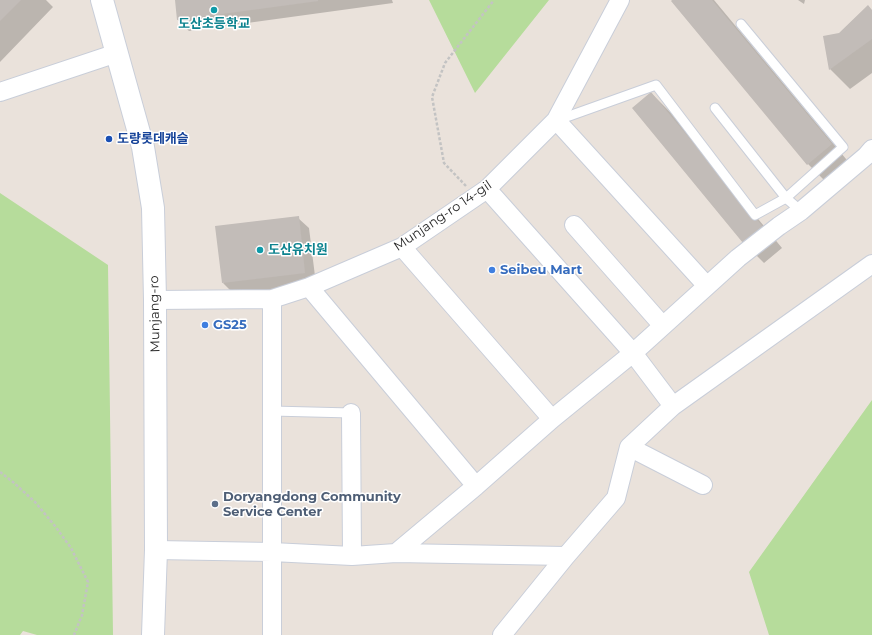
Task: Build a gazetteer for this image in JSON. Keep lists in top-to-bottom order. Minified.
{"streets":{"street":["Munjang-ro 14-gil","Munjang-ro"]},"crossings":[["Munjang-ro 14-gil","Munjang-ro"]],"places":["도산초등학교","도량롯데캐슬","도산유치원","Seibeu Mart","GS25","Doryangdong Community Service Center"]}
